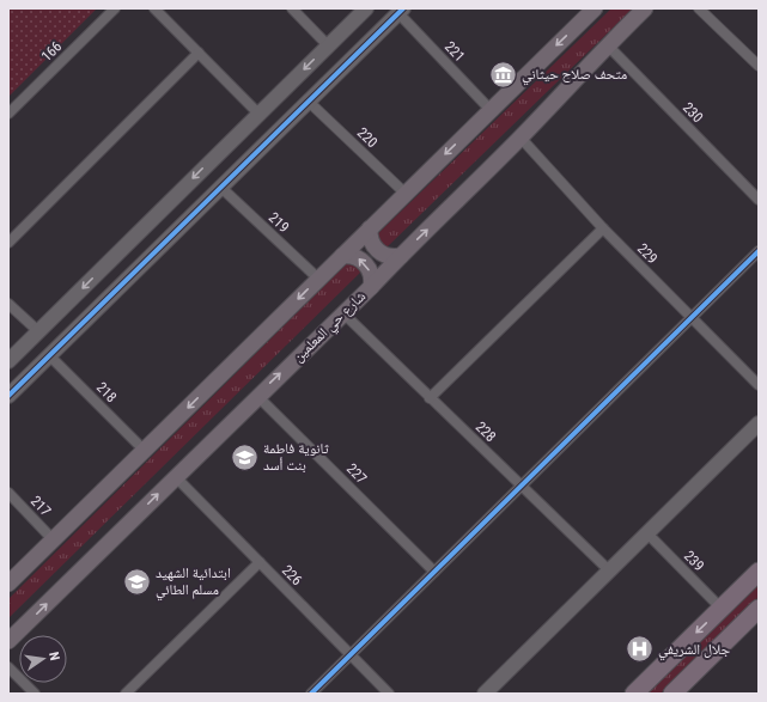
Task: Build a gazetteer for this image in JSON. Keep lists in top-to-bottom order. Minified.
{"streets":{"main road":["شارع حي المعلمين"],"street":["166","221","230","220","219","229","218","228","227","217","239","226"]},"crossings":[["230","شارع حي المعلمين"],["229","شارع حي المعلمين"],["شارع حي المعلمين","228"],["شارع حي المعلمين","227"],["شارع حي المعلمين","226"]],"places":{"museum":["متحف صلاح حيثاني"],"school or university":["ثانوية فاطمة بنت أسد","ابتدائية الشهيد مسلم الطائي"],"hospital":["جلال الشريفي"]},"north":"right"}
